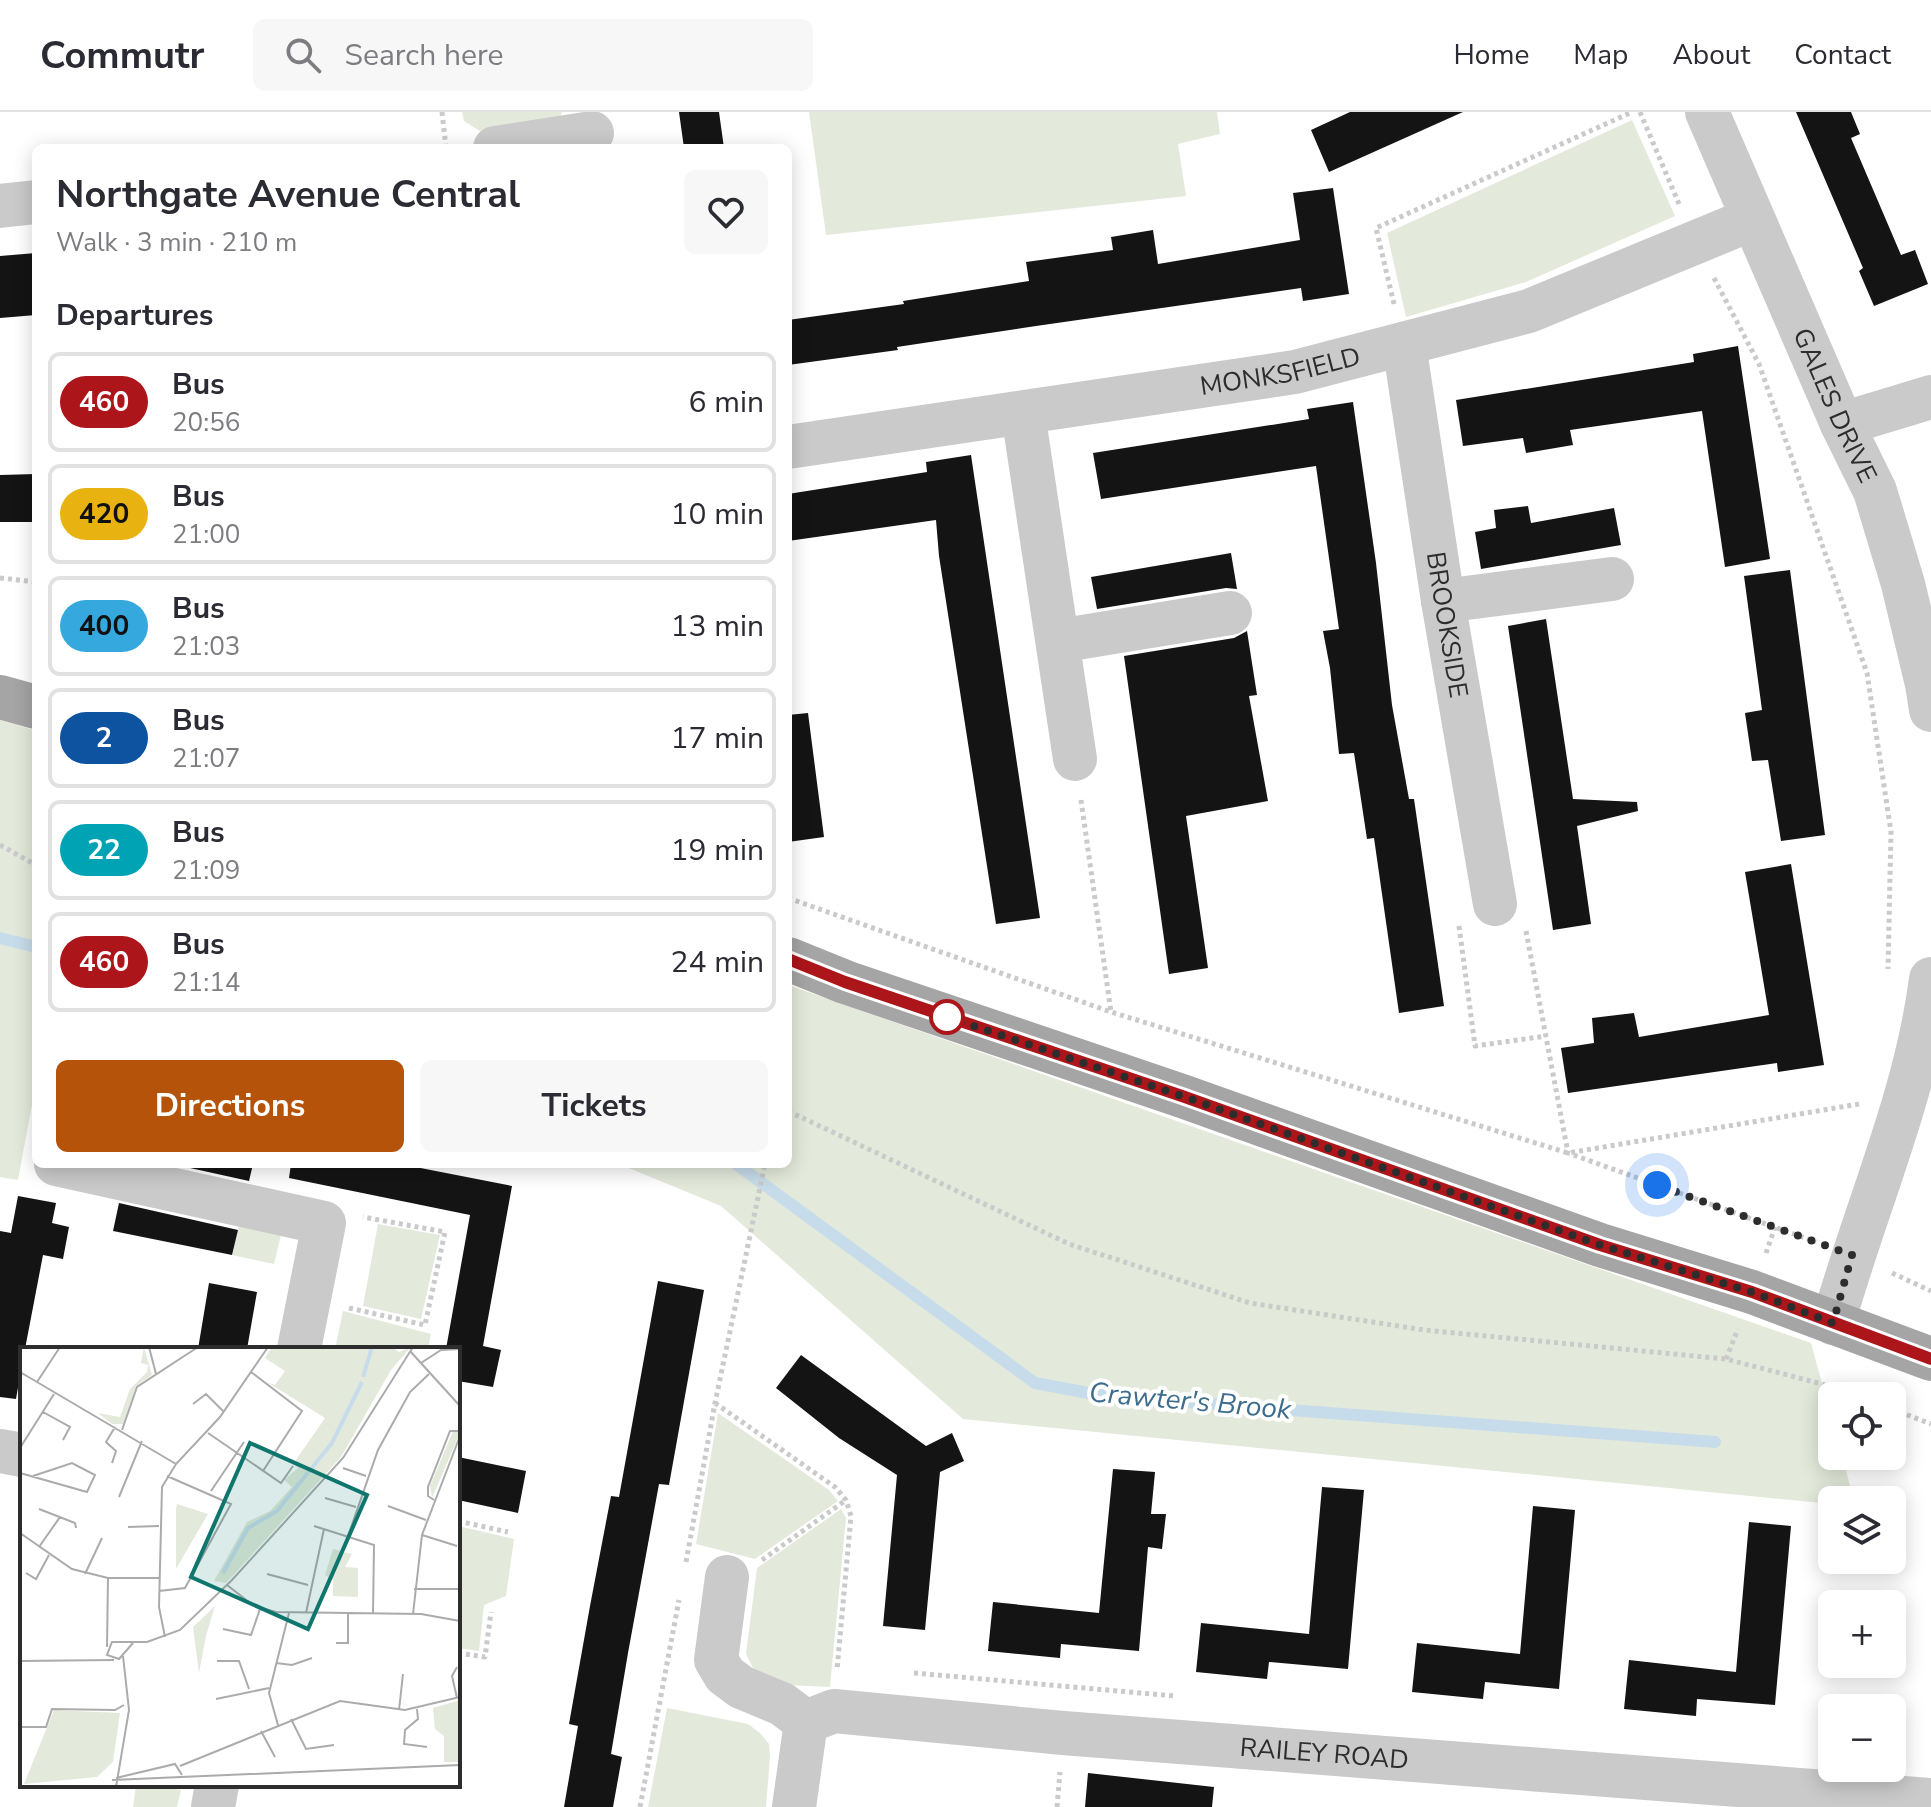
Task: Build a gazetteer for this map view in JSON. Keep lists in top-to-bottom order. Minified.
{"streets":{"street":["MONKSFIELD","GALES DRIVE","BROOKSIDE","RAILEY ROAD"]},"crossings":[["MONKSFIELD","GALES DRIVE"],["MONKSFIELD","BROOKSIDE"]],"water":["Crawter's Brook"],"lines":["bus line 460"],"page":{"header":"Commutr","search":"Search here","nav":["Home","Map","About","Contact"],"heading":[["Northgate Avenue Central","Walk · 3 min · 210 m"],"Departures"],"list":[{"mark":"460","name":"Bus","note":"20:56","value":"6 min"},{"mark":"420","name":"Bus","note":"21:00","value":"10 min"},{"mark":"400","name":"Bus","note":"21:03","value":"13 min"},{"mark":"2","name":"Bus","note":"21:07","value":"17 min"},{"mark":"22","name":"Bus","note":"21:09","value":"19 min"},{"mark":"460","name":"Bus","note":"21:14","value":"24 min"}],"buttons":["Directions","Tickets"],"map_buttons":["+","−"]}}
